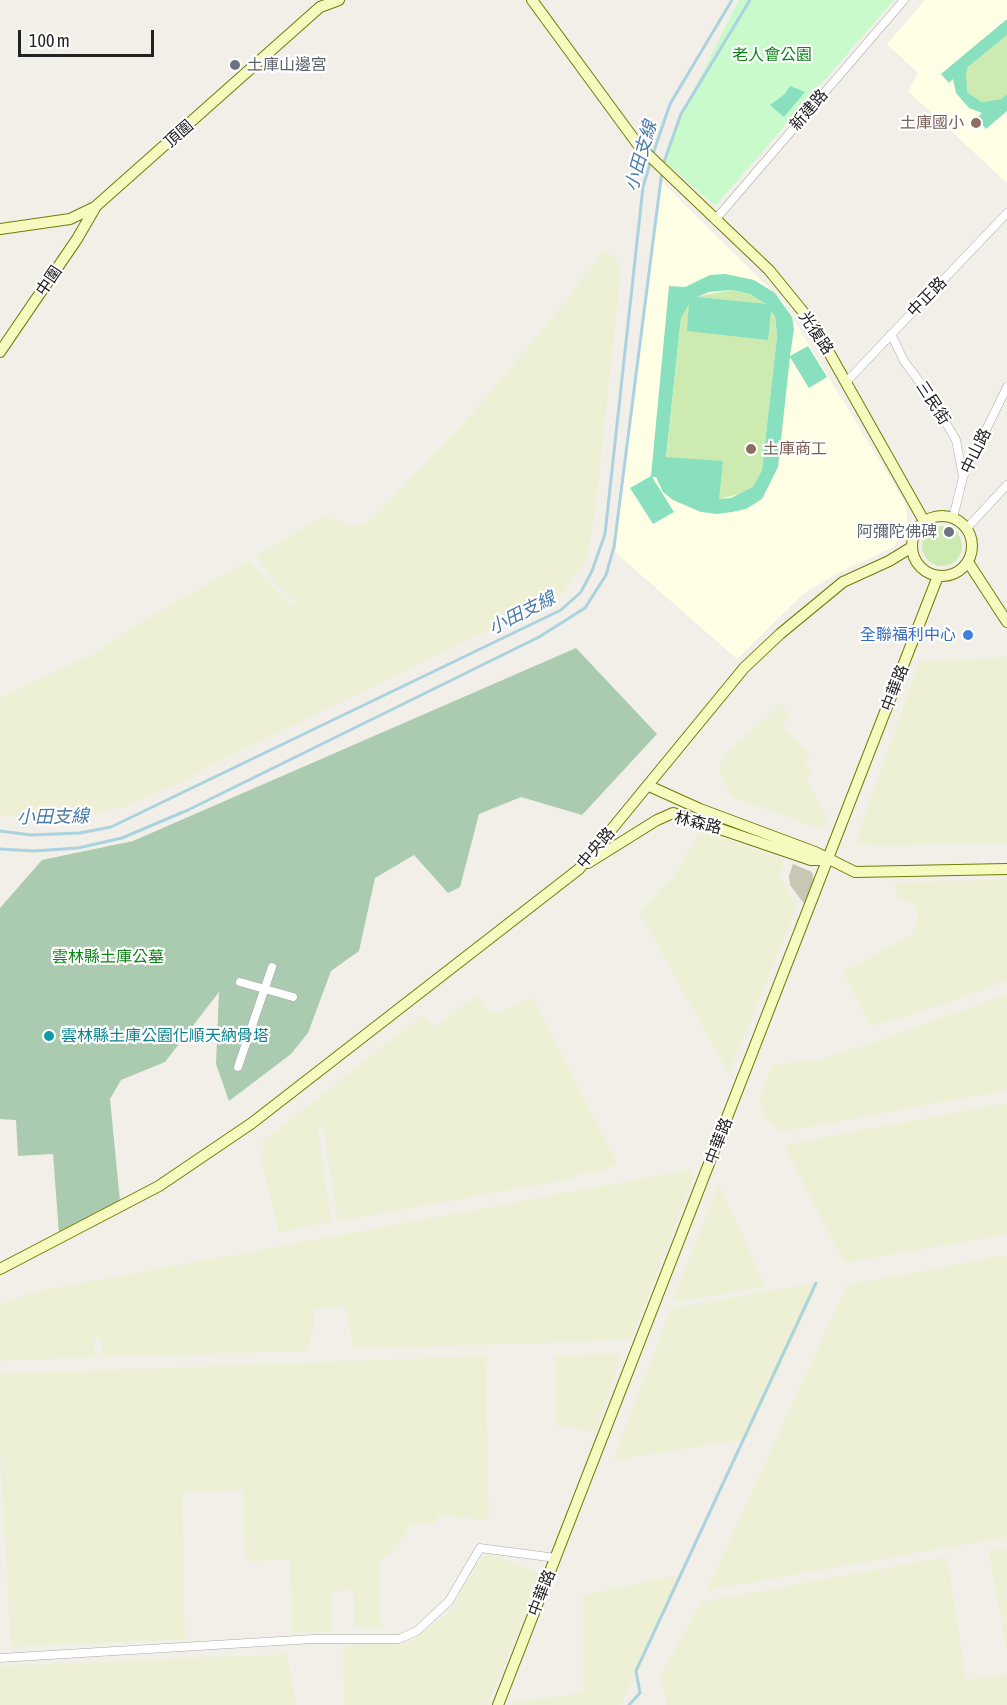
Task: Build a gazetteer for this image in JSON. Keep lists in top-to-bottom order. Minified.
{"streets":{"main road":["頂圍","中圍","光復路","中華路","林森路","中央路"],"street":["新建路","中正路","三民街","中山路"]},"crossings":[["新建路","光復路"],["頂圍","中圍"],["中正路","光復路"],["中正路","三民街"],["光復路","中山路"],["光復路","中華路"],["光復路","中央路"],["三民街","中山路"],["中山路","中華路"],["中山路","中央路"],["中華路","林森路"],["中華路","中央路"],["林森路","中央路"]],"water":["小田支線"],"parks":["老人會公園","雲林縣土庫公墓"],"places":["土庫山邊宮","土庫國小","土庫商工","阿彌陀佛碑","全聯福利中心","雲林縣土庫公園化順天納骨塔"],"scale_bar":"100 m"}
